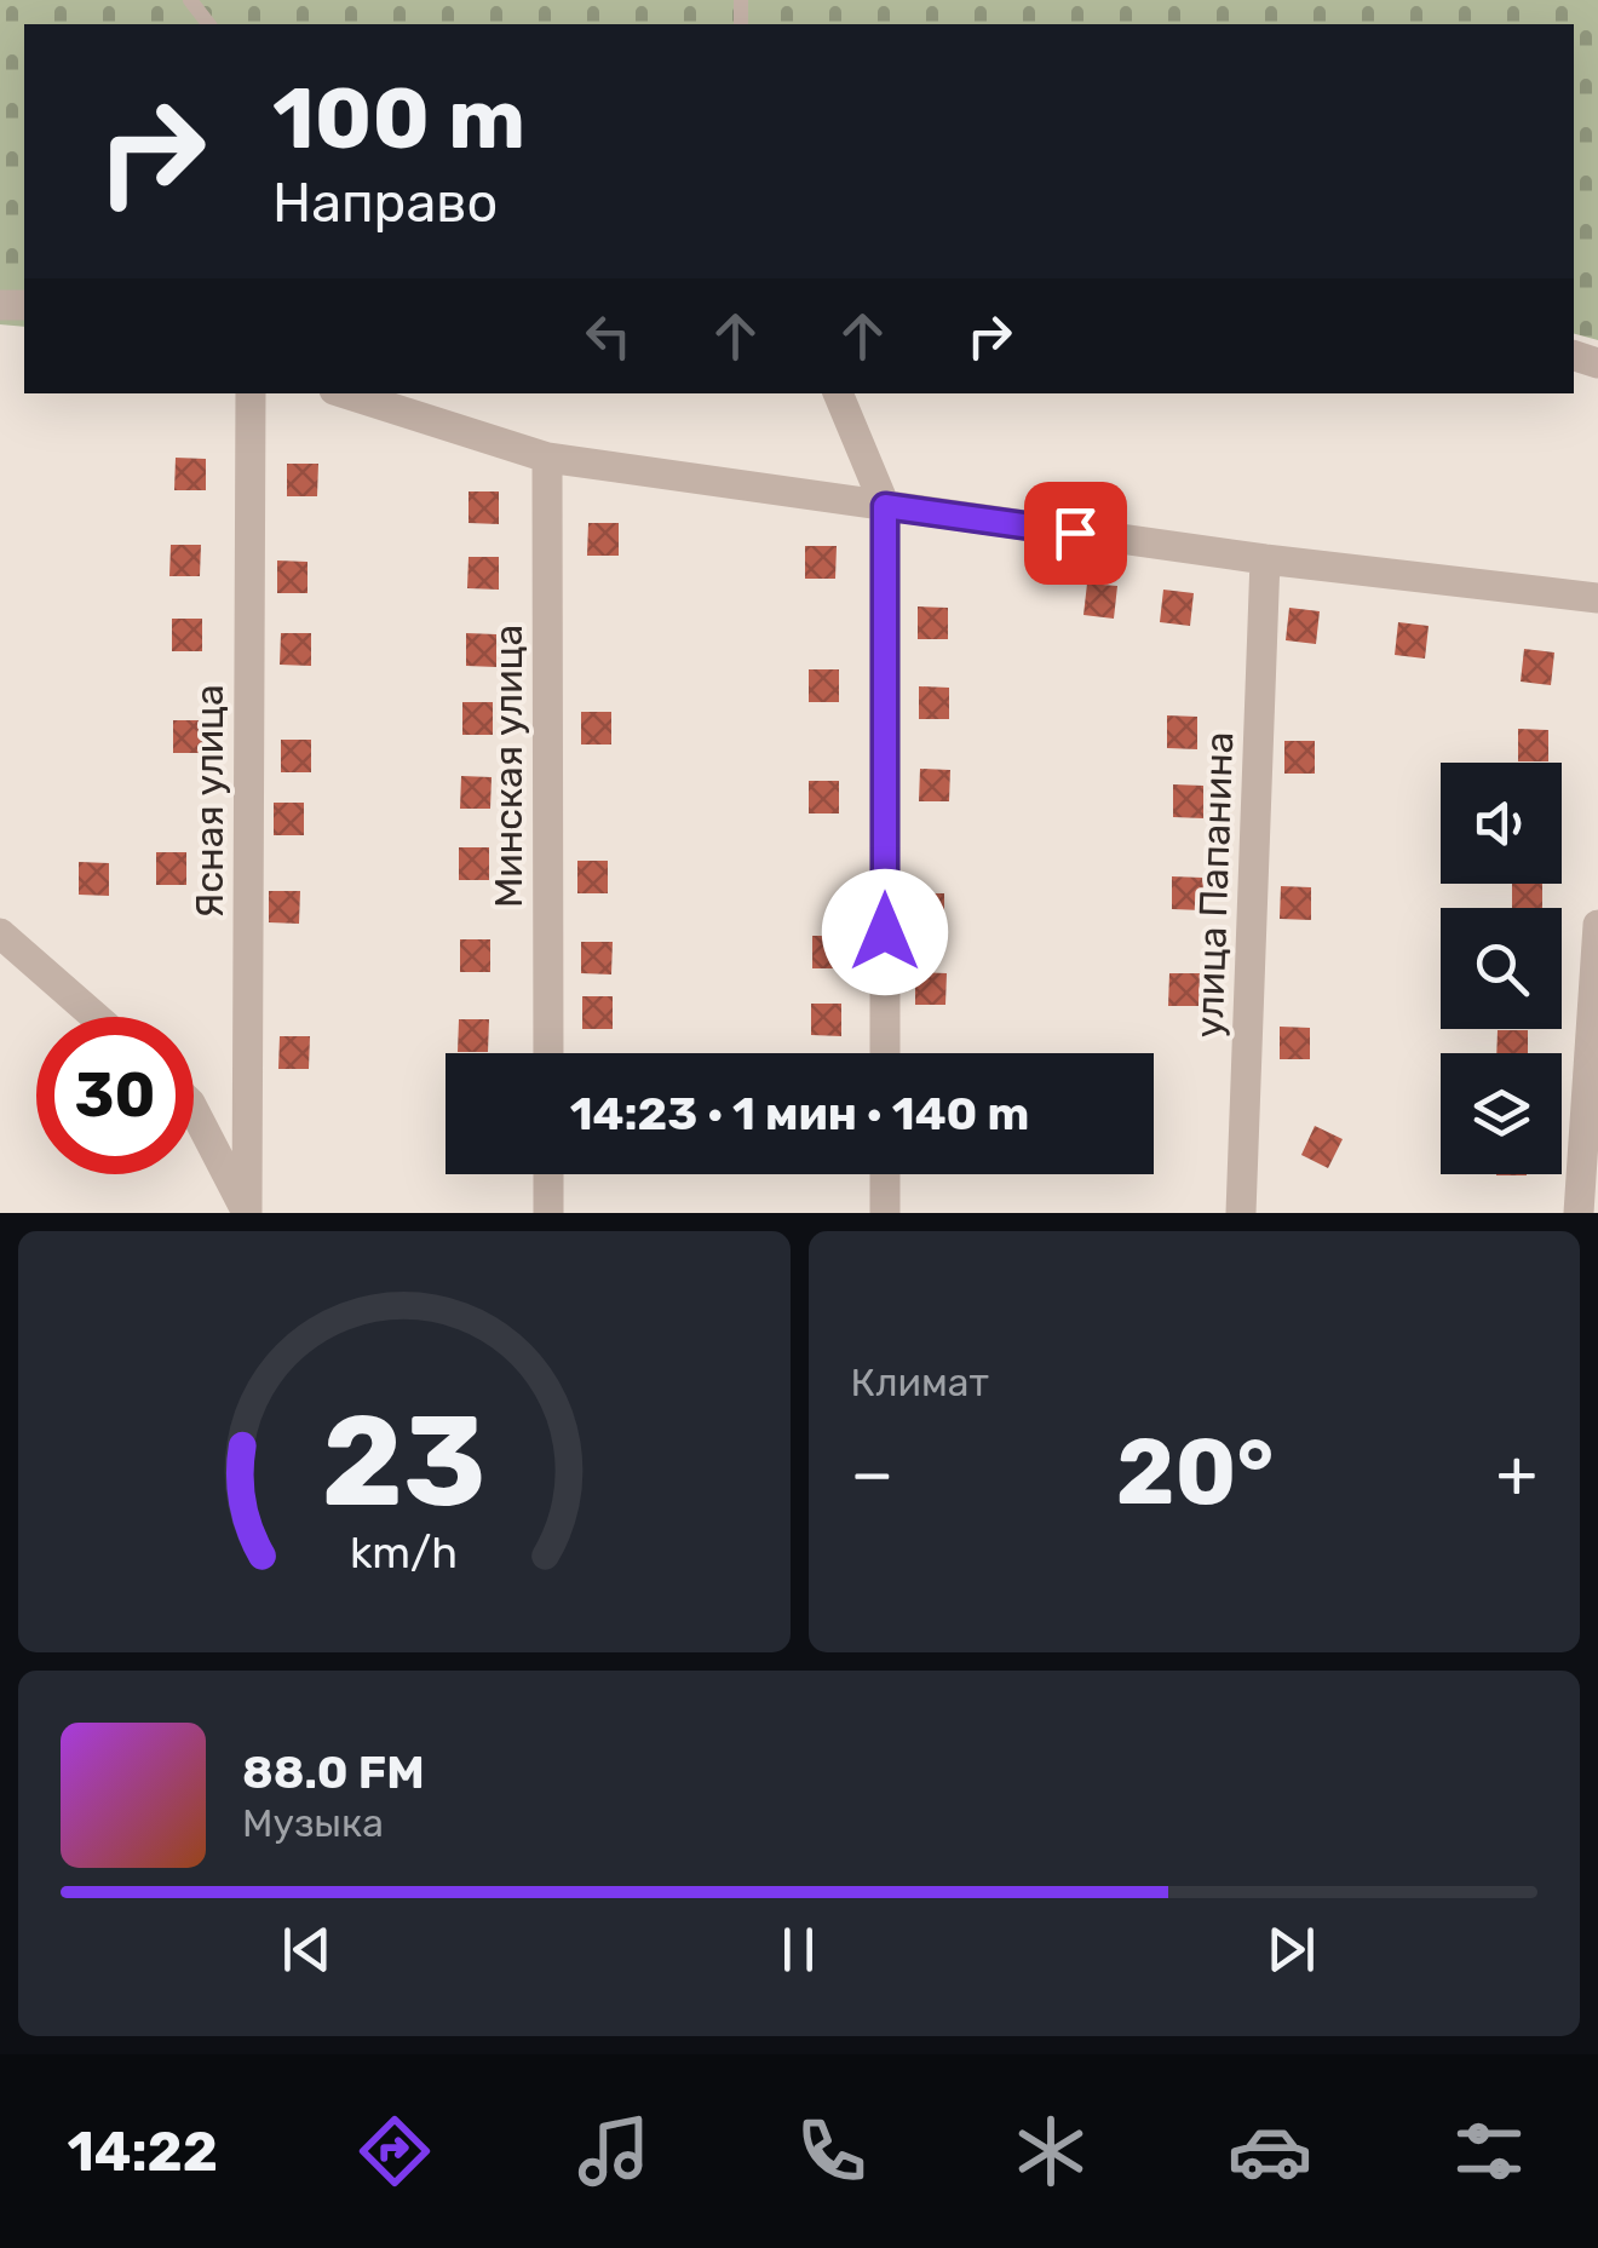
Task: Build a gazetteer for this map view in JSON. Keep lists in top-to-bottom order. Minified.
{"streets":{"street":["Минская улица","Ясная улица","улица Папанина"]},"page":{"turn":["100 m","Направо"],"limit":"30","trip":"14:23 · 1 мин · 140 m","tile":"Климат","heat":["−","20°","+"],"song":["88.0 FM","Музыка"],"tabs":"14:22","gauge":["23","km/h"]}}
